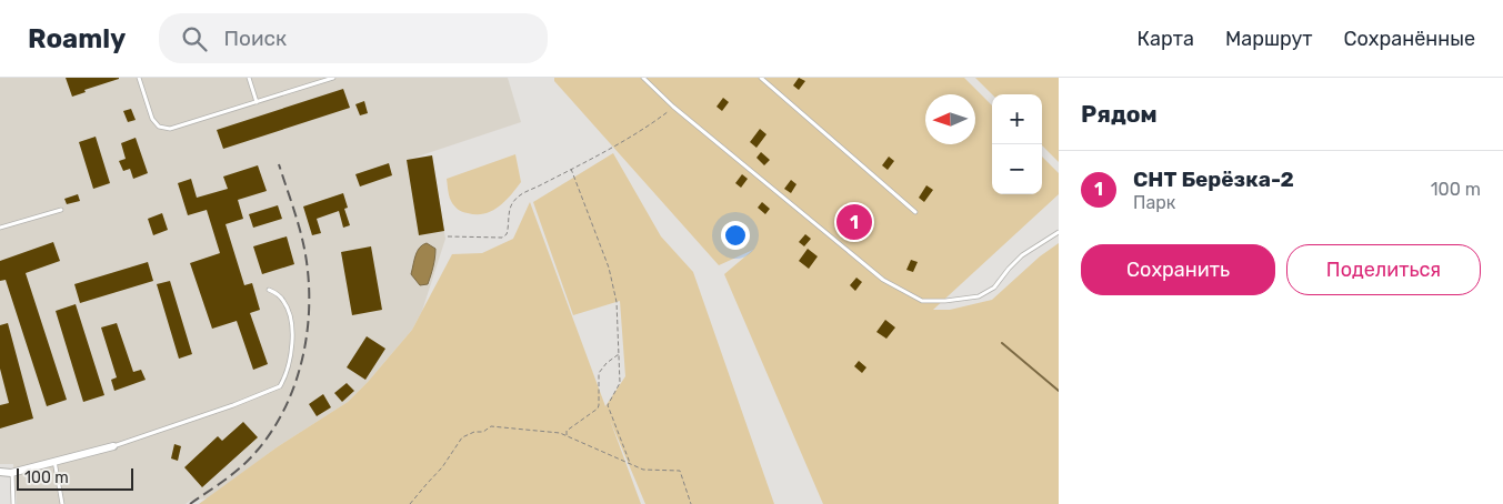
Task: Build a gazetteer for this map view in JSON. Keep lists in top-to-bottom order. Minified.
{"scale_bar":"100 m","north":"left","page":{"header":"Roamly","search":"Поиск","nav":["Карта","Маршрут","Сохранённые"],"heading":"Рядом","map_buttons":["+","−"],"list":[{"mark":"1","name":"СНТ Берёзка-2","note":"Парк","value":"100 m"}],"pins":"1","buttons":["Сохранить","Поделиться"],"scale":"100 m"}}
